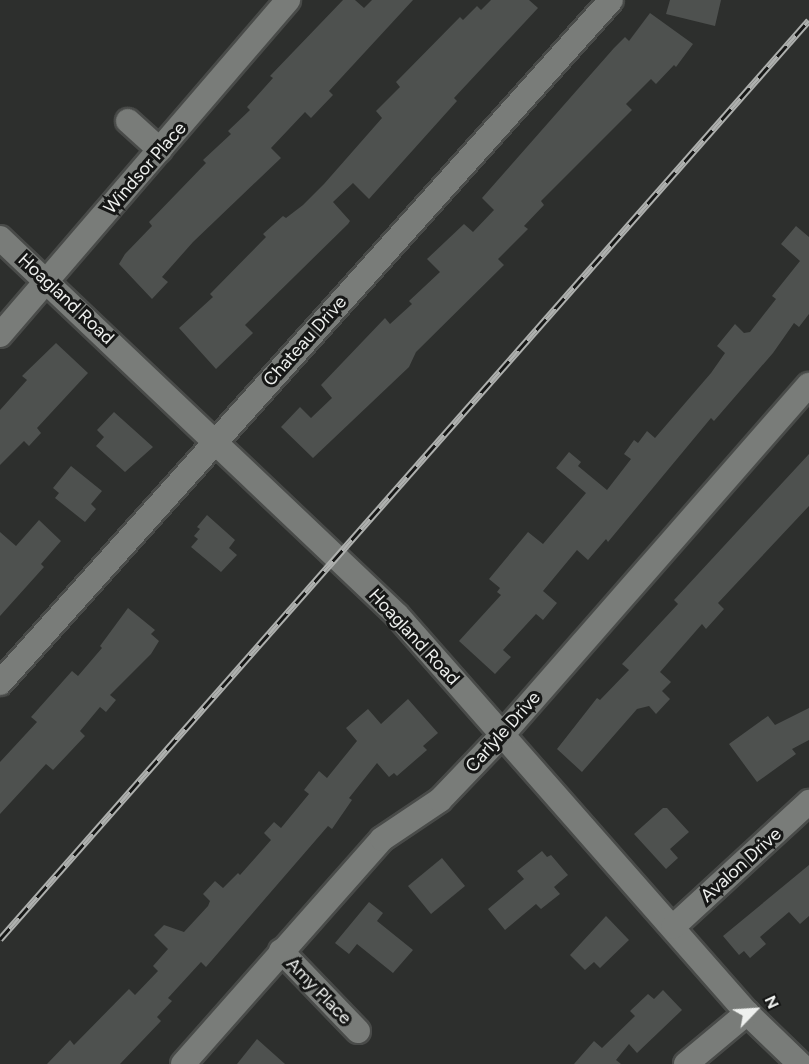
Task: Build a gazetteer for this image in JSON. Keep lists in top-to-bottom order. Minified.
{"streets":{"street":["Windsor Place","Hoagland Road","Chateau Drive","Carlyle Drive","Avalon Drive","Amy Place"]},"crossings":[["Windsor Place","Hoagland Road"],["Hoagland Road","Chateau Drive"],["Hoagland Road","Carlyle Drive"],["Hoagland Road","Avalon Drive"],["Carlyle Drive","Amy Place"]],"north":"top right"}
